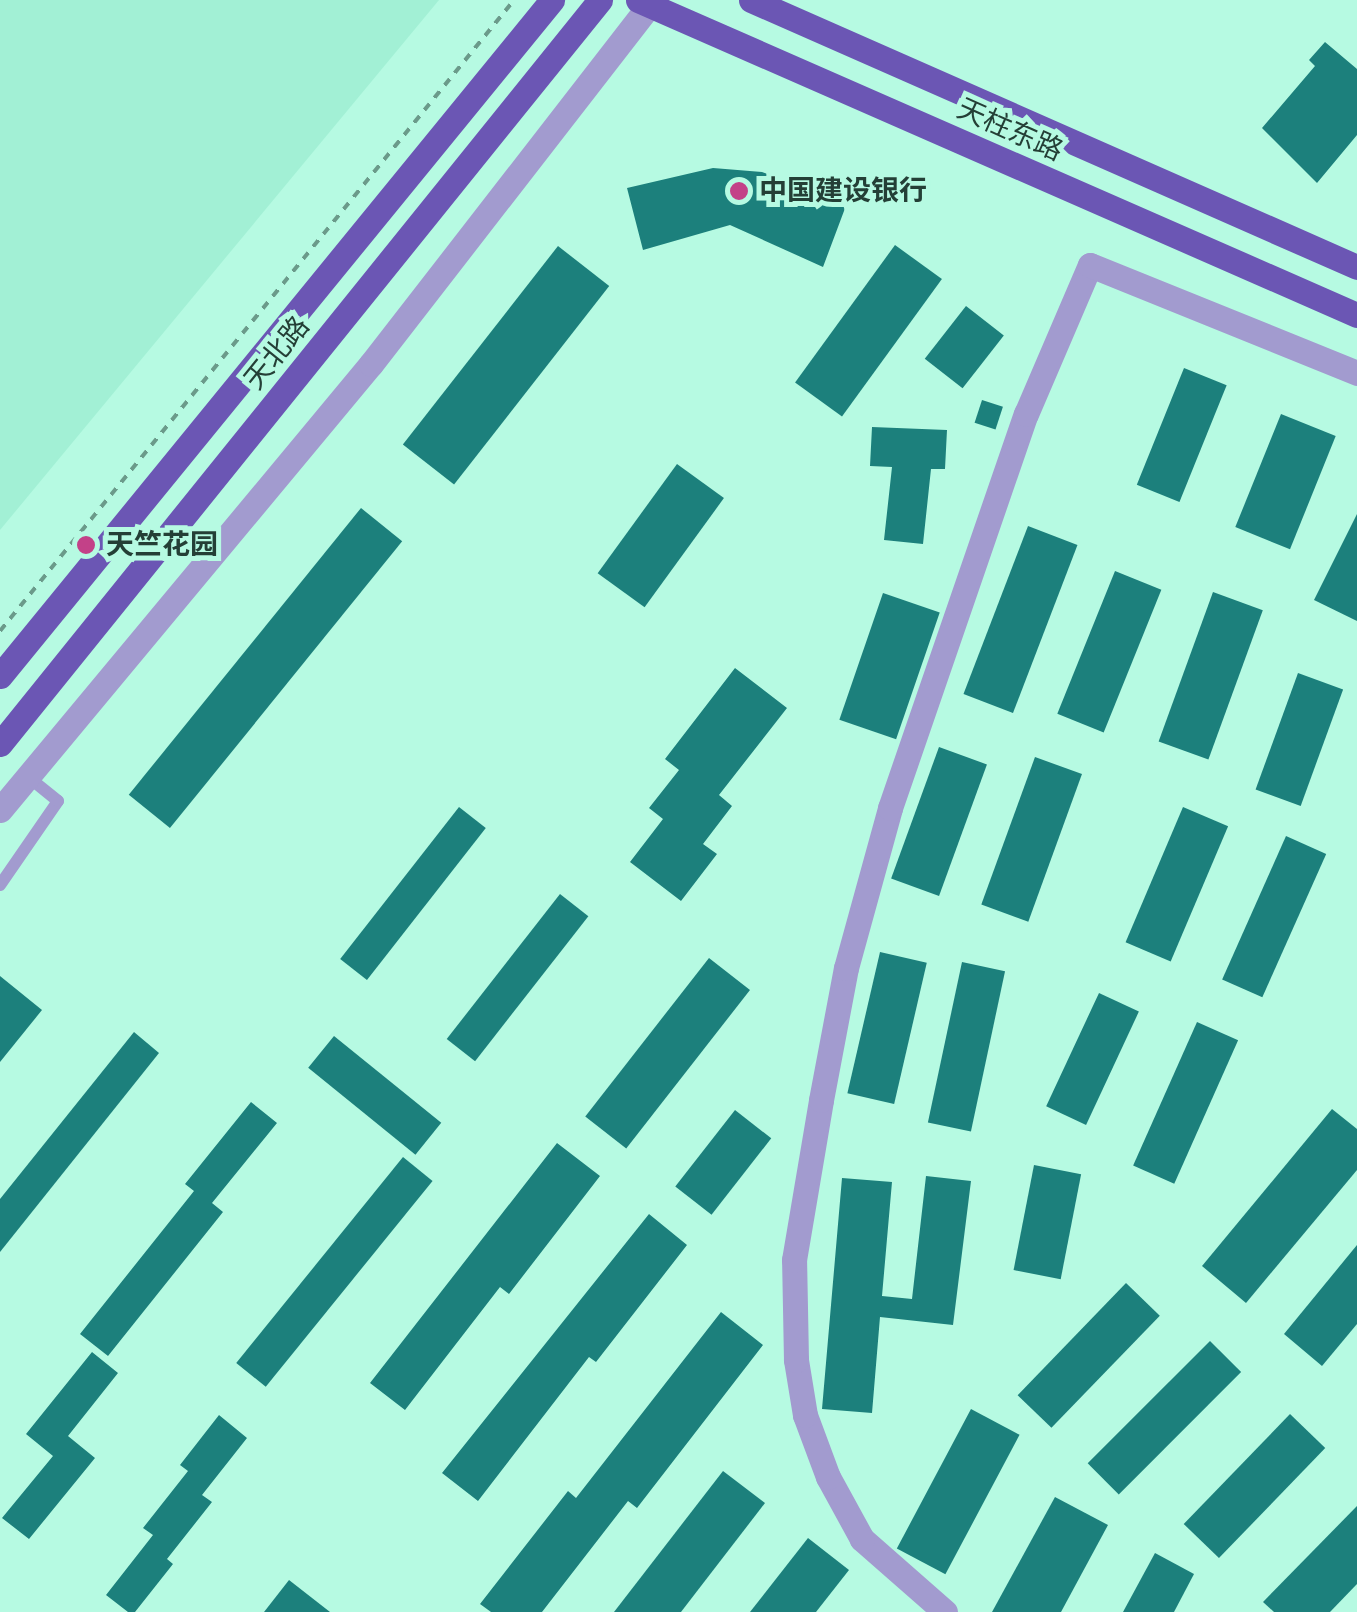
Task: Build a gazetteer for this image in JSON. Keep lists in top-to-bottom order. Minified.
{"streets":{"main road":["天柱东路","天北路"]},"places":["中国建设银行","天竺花园"]}
